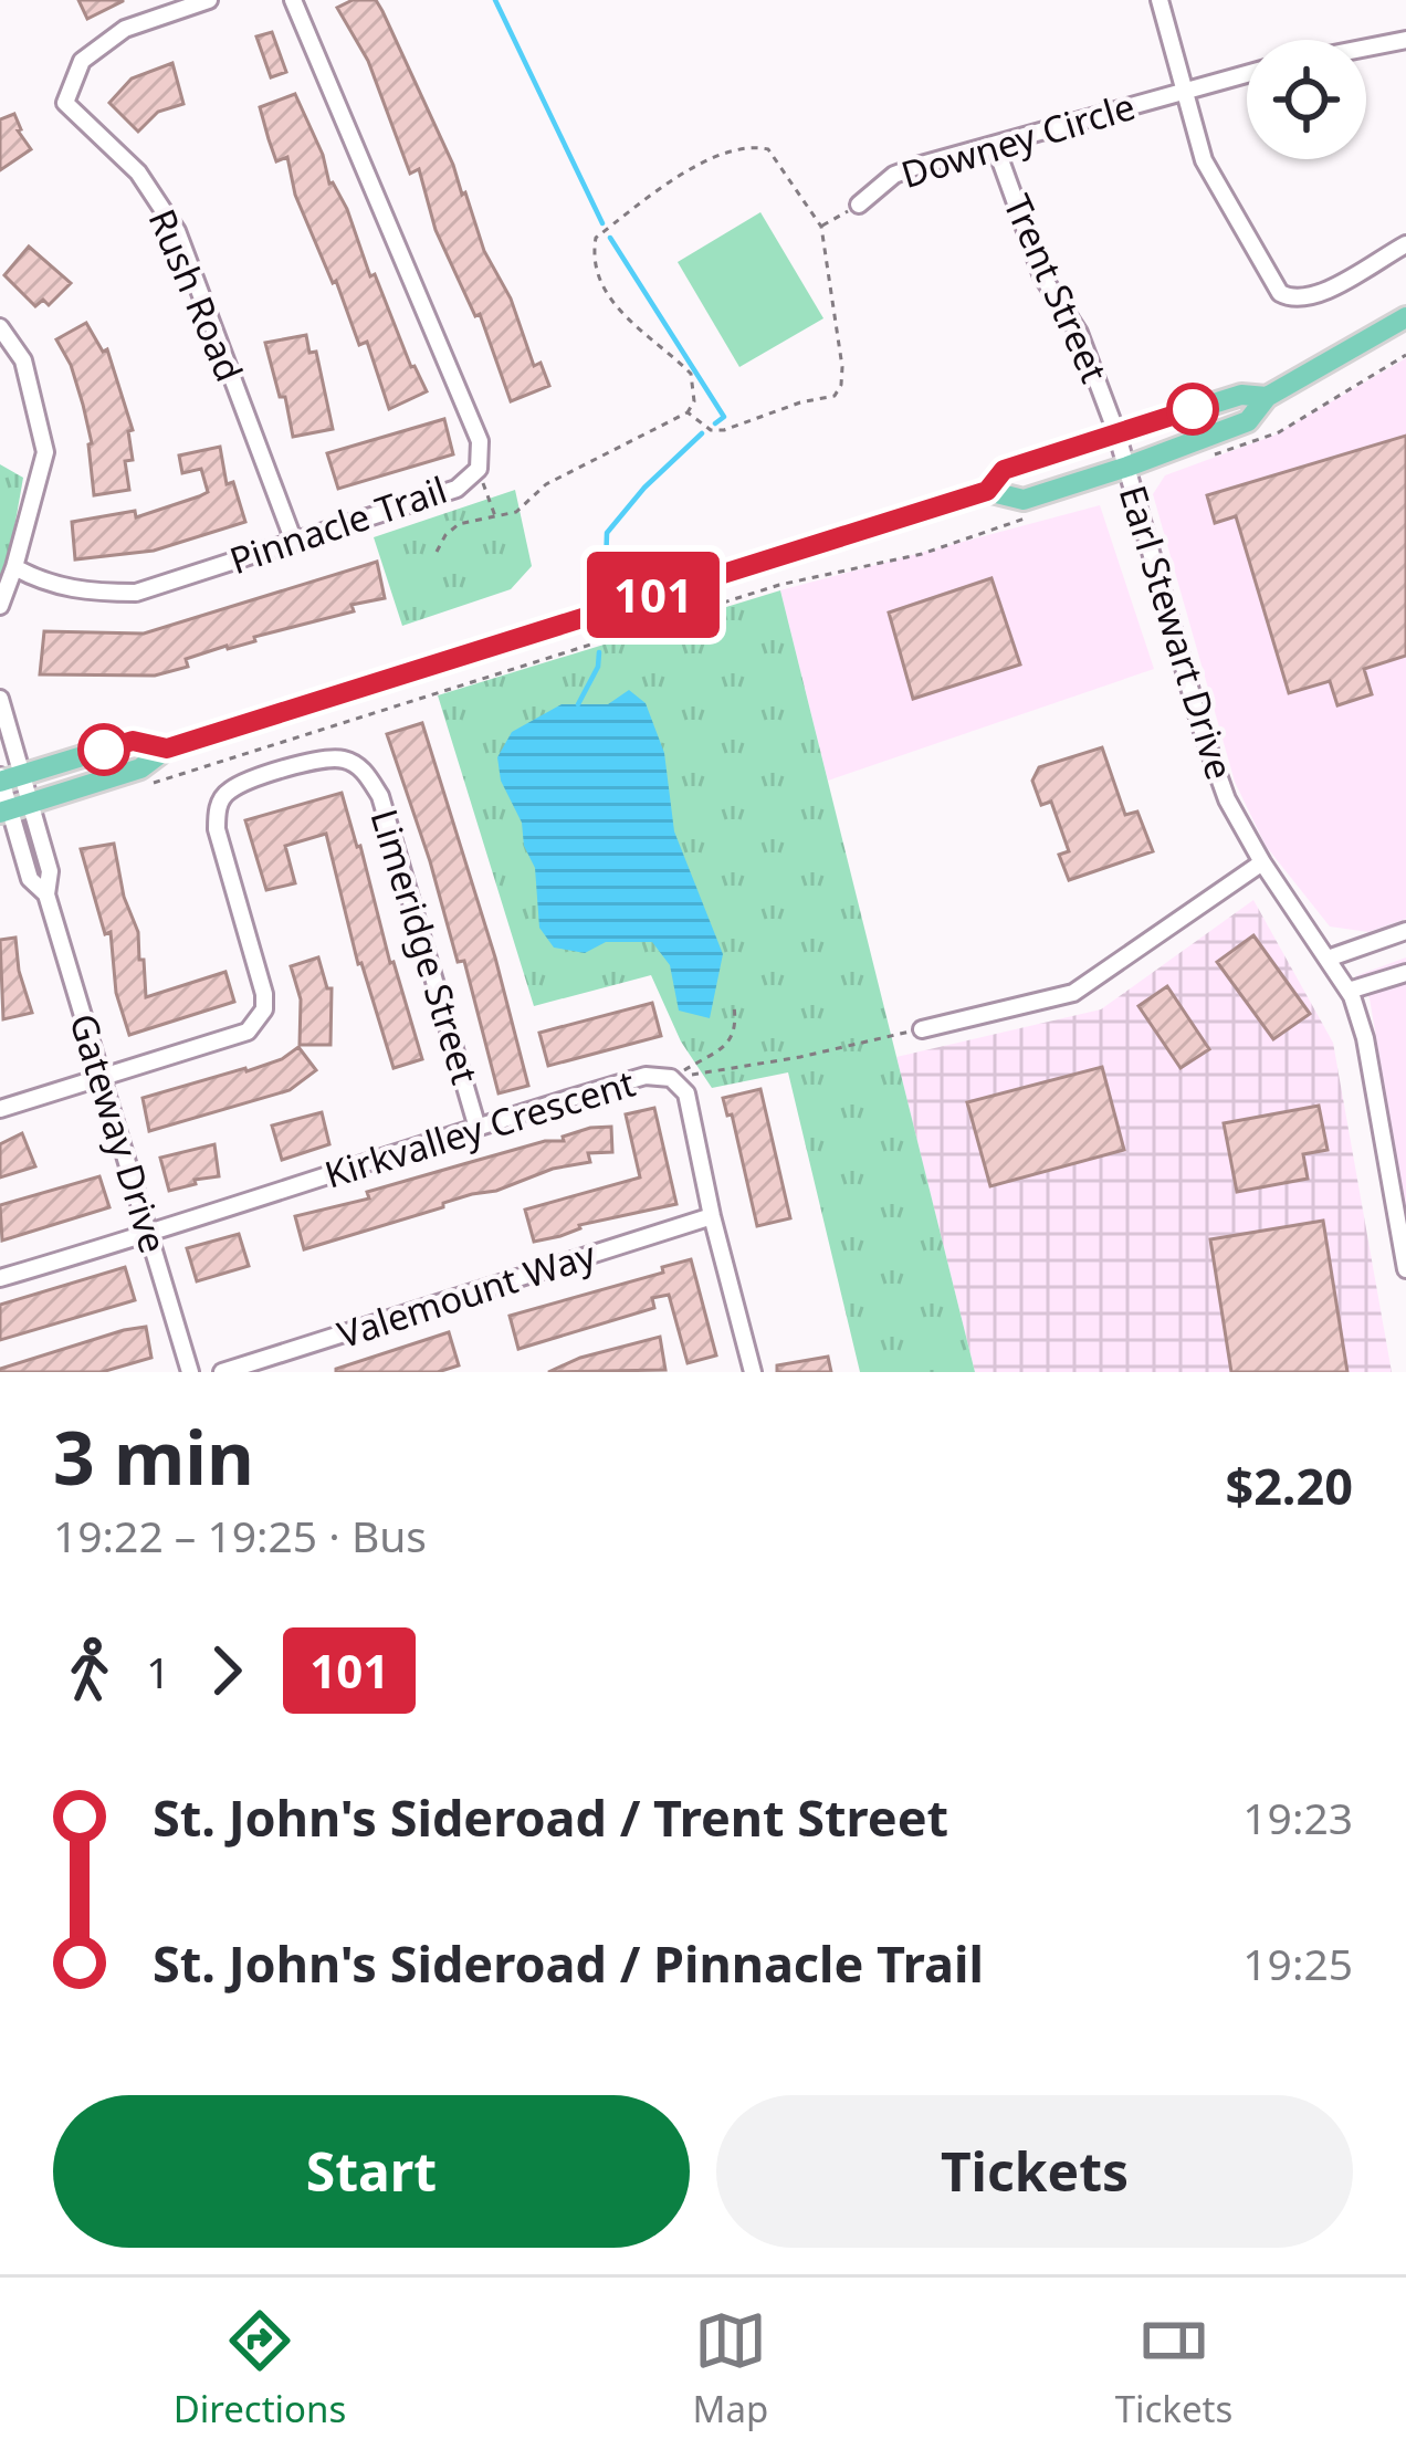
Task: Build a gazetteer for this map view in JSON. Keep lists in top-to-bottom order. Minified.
{"streets":{"street":["Downey Circle","Trent Street","Rush Road","Pinnacle Trail","Earl Stewart Drive","Limeridge Street","Kirkvalley Crescent","Gateway Drive","Valemount Way"]},"crossings":[["Downey Circle","Trent Street"],["Trent Street","Earl Stewart Drive"],["Rush Road","Pinnacle Trail"],["Limeridge Street","Kirkvalley Crescent"],["Limeridge Street","Gateway Drive"],["Kirkvalley Crescent","Gateway Drive"],["Kirkvalley Crescent","Valemount Way"]],"lines":["bus line 101"],"page":{"on_map":"101","heading":["3 min","19:22 – 19:25 · Bus","$2.20"],"legs":["1","101"],"list":[{"name":"St. John's Sideroad / Trent Street","value":"19:23"},{"name":"St. John's Sideroad / Pinnacle Trail","value":"19:25"}],"buttons":["Start","Tickets"],"tabs":["Directions","Map","Tickets"]}}
